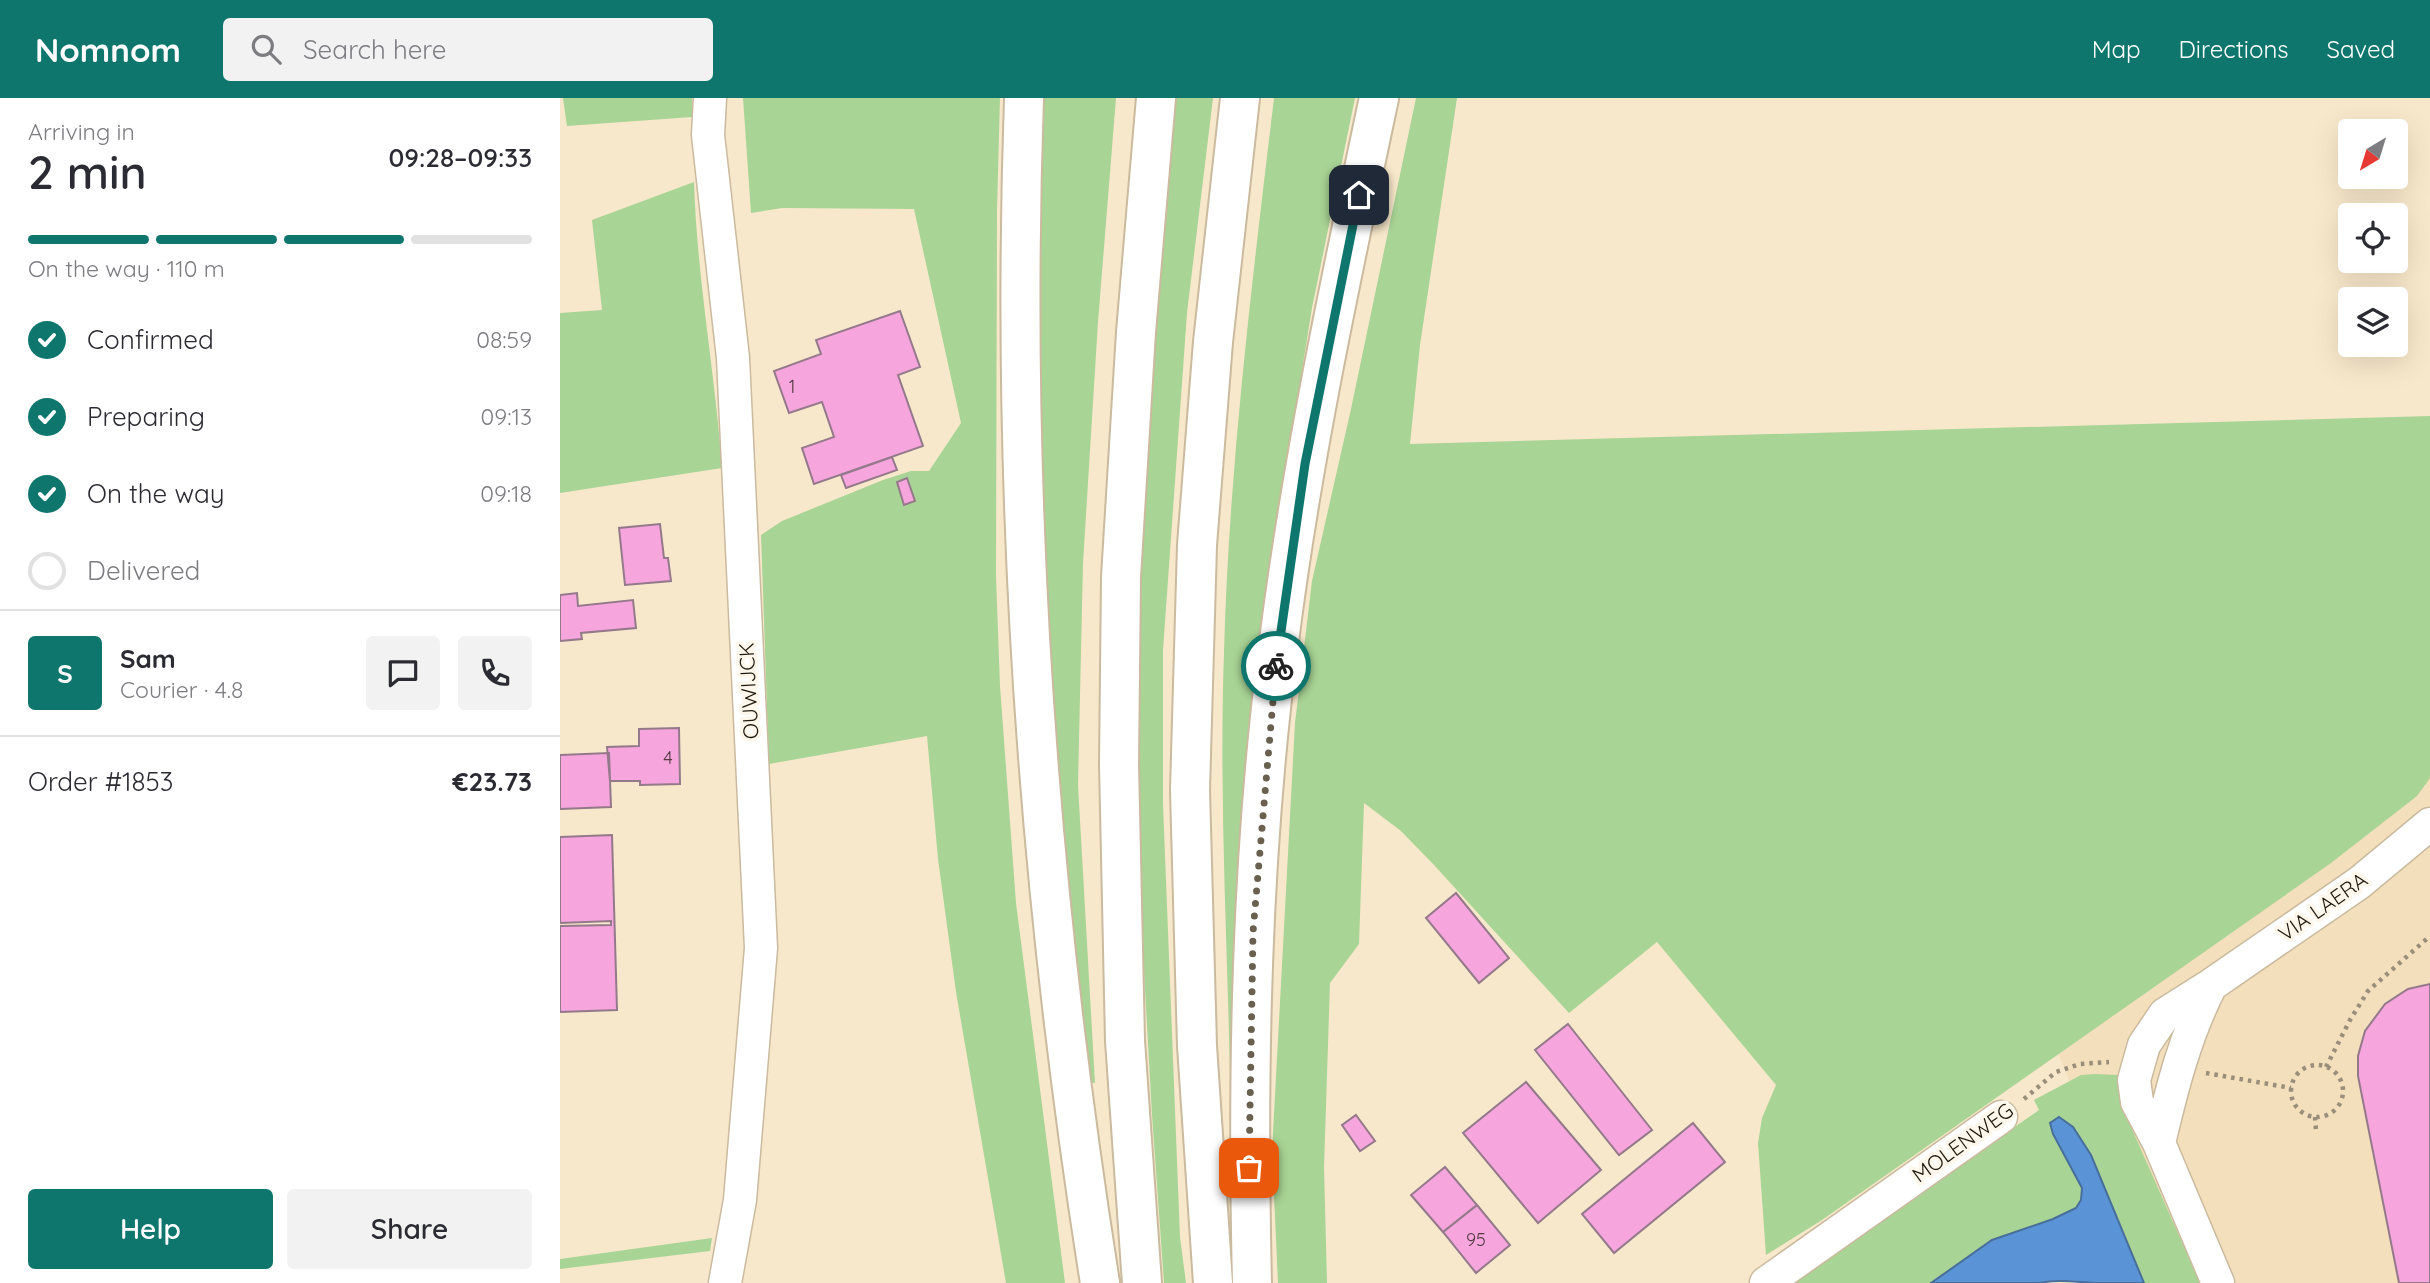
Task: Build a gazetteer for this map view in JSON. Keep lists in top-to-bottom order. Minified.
{"streets":{"street":["OUWIJCK","VIA LAERA","MOLENWEG"]},"crossings":[["VIA LAERA","MOLENWEG"]],"house_numbers":["1","4","95"],"north":"bottom left","page":{"header":"Nomnom","search":"Search here","nav":["Map","Directions","Saved"],"heading":["2 min","Arriving in","09:28–09:33"],"panel":["Sam","Courier · 4.8","Order #1853","€23.73"],"bar":"On the way · 110 m","list":[["Confirmed","08:59"],["Preparing","09:13"],["On the way","09:18"],"Delivered"],"round":"S","buttons":["Help","Share"]}}
